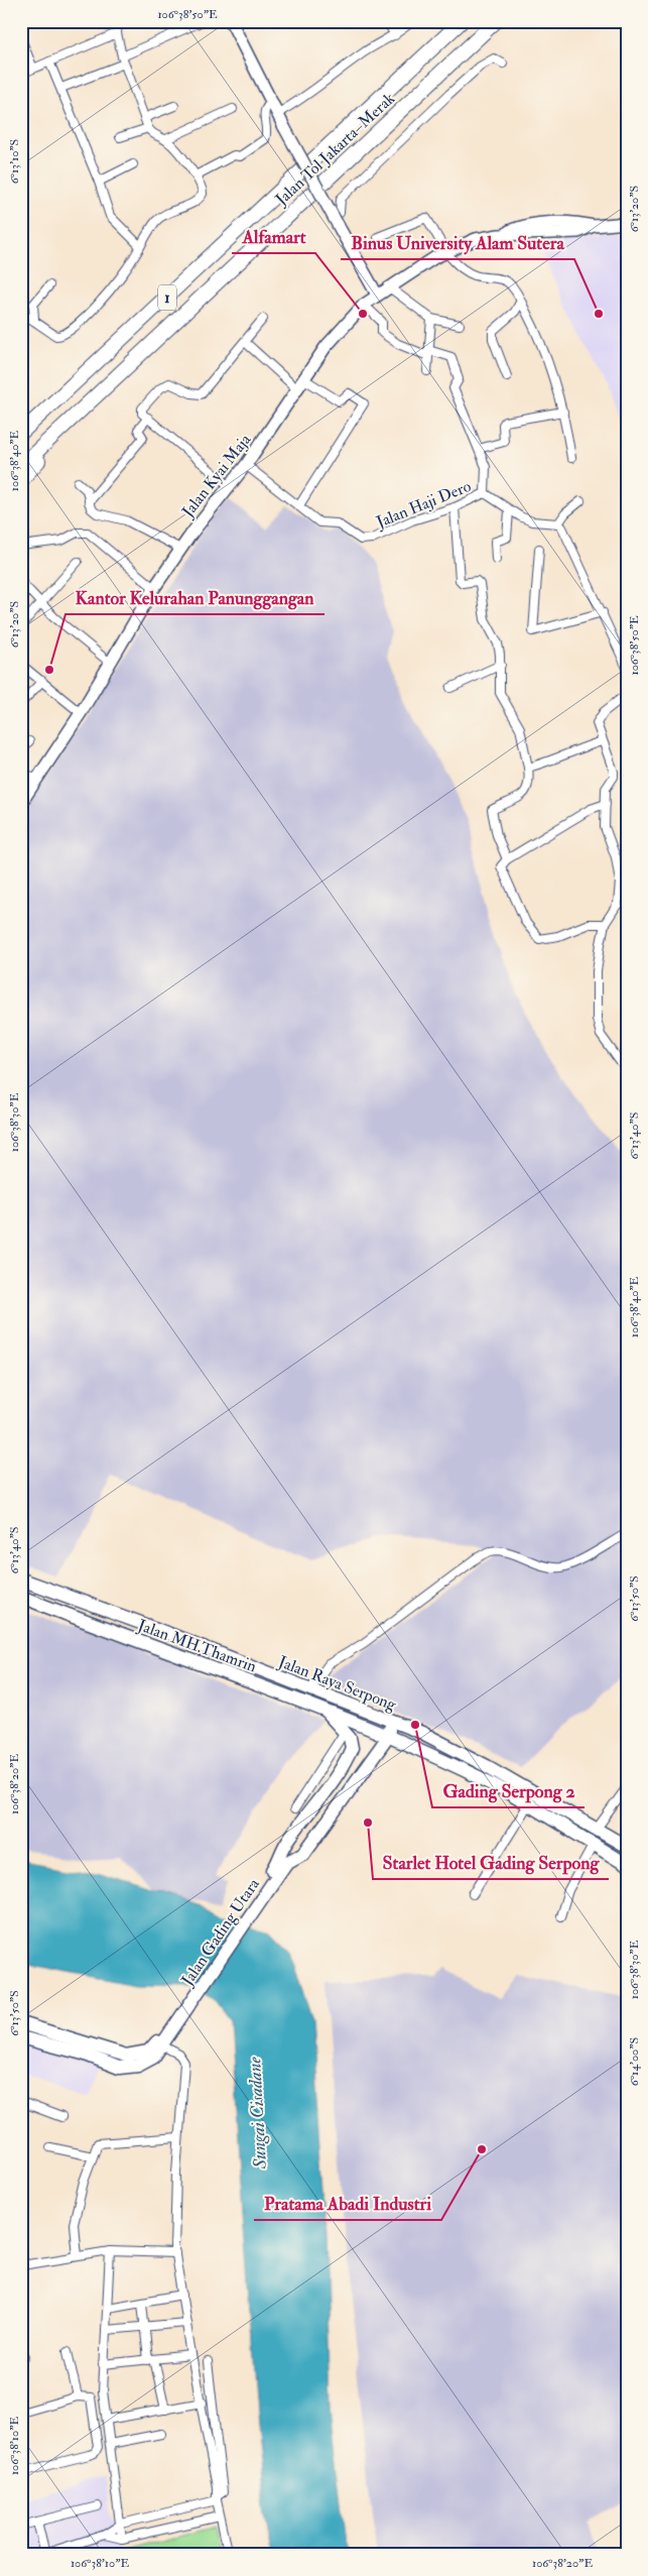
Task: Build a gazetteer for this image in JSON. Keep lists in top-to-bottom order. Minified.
{"streets":{"highway":["Jalan Tol Jakarta–Merak","1"],"main road":["Jalan Kyai Maja","Jalan MH.Thamrin","Jalan Raya Serpong","Jalan Gading Utara"],"street":["Jalan Haji Dero"]},"crossings":[["Jalan Kyai Maja","Jalan Haji Dero"],["Jalan MH.Thamrin","Jalan Raya Serpong"],["Jalan Raya Serpong","Jalan Gading Utara"]],"water":["Sungai Cisadane"],"places":["Alfamart","Binus University Alam Sutera","Kantor Kelurahan Panunggangan","Gading Serpong 2","Starlet Hotel Gading Serpong","Pratama Abadi Industri"],"coordinates":["106°38'50\"E","6°13'10\"S","6°13'20\"S","106°38'40\"E","106°38'30\"E","6°13'40\"S","6°13'50\"S","106°38'20\"E","6°14'00\"S","106°38'10\"E"]}
